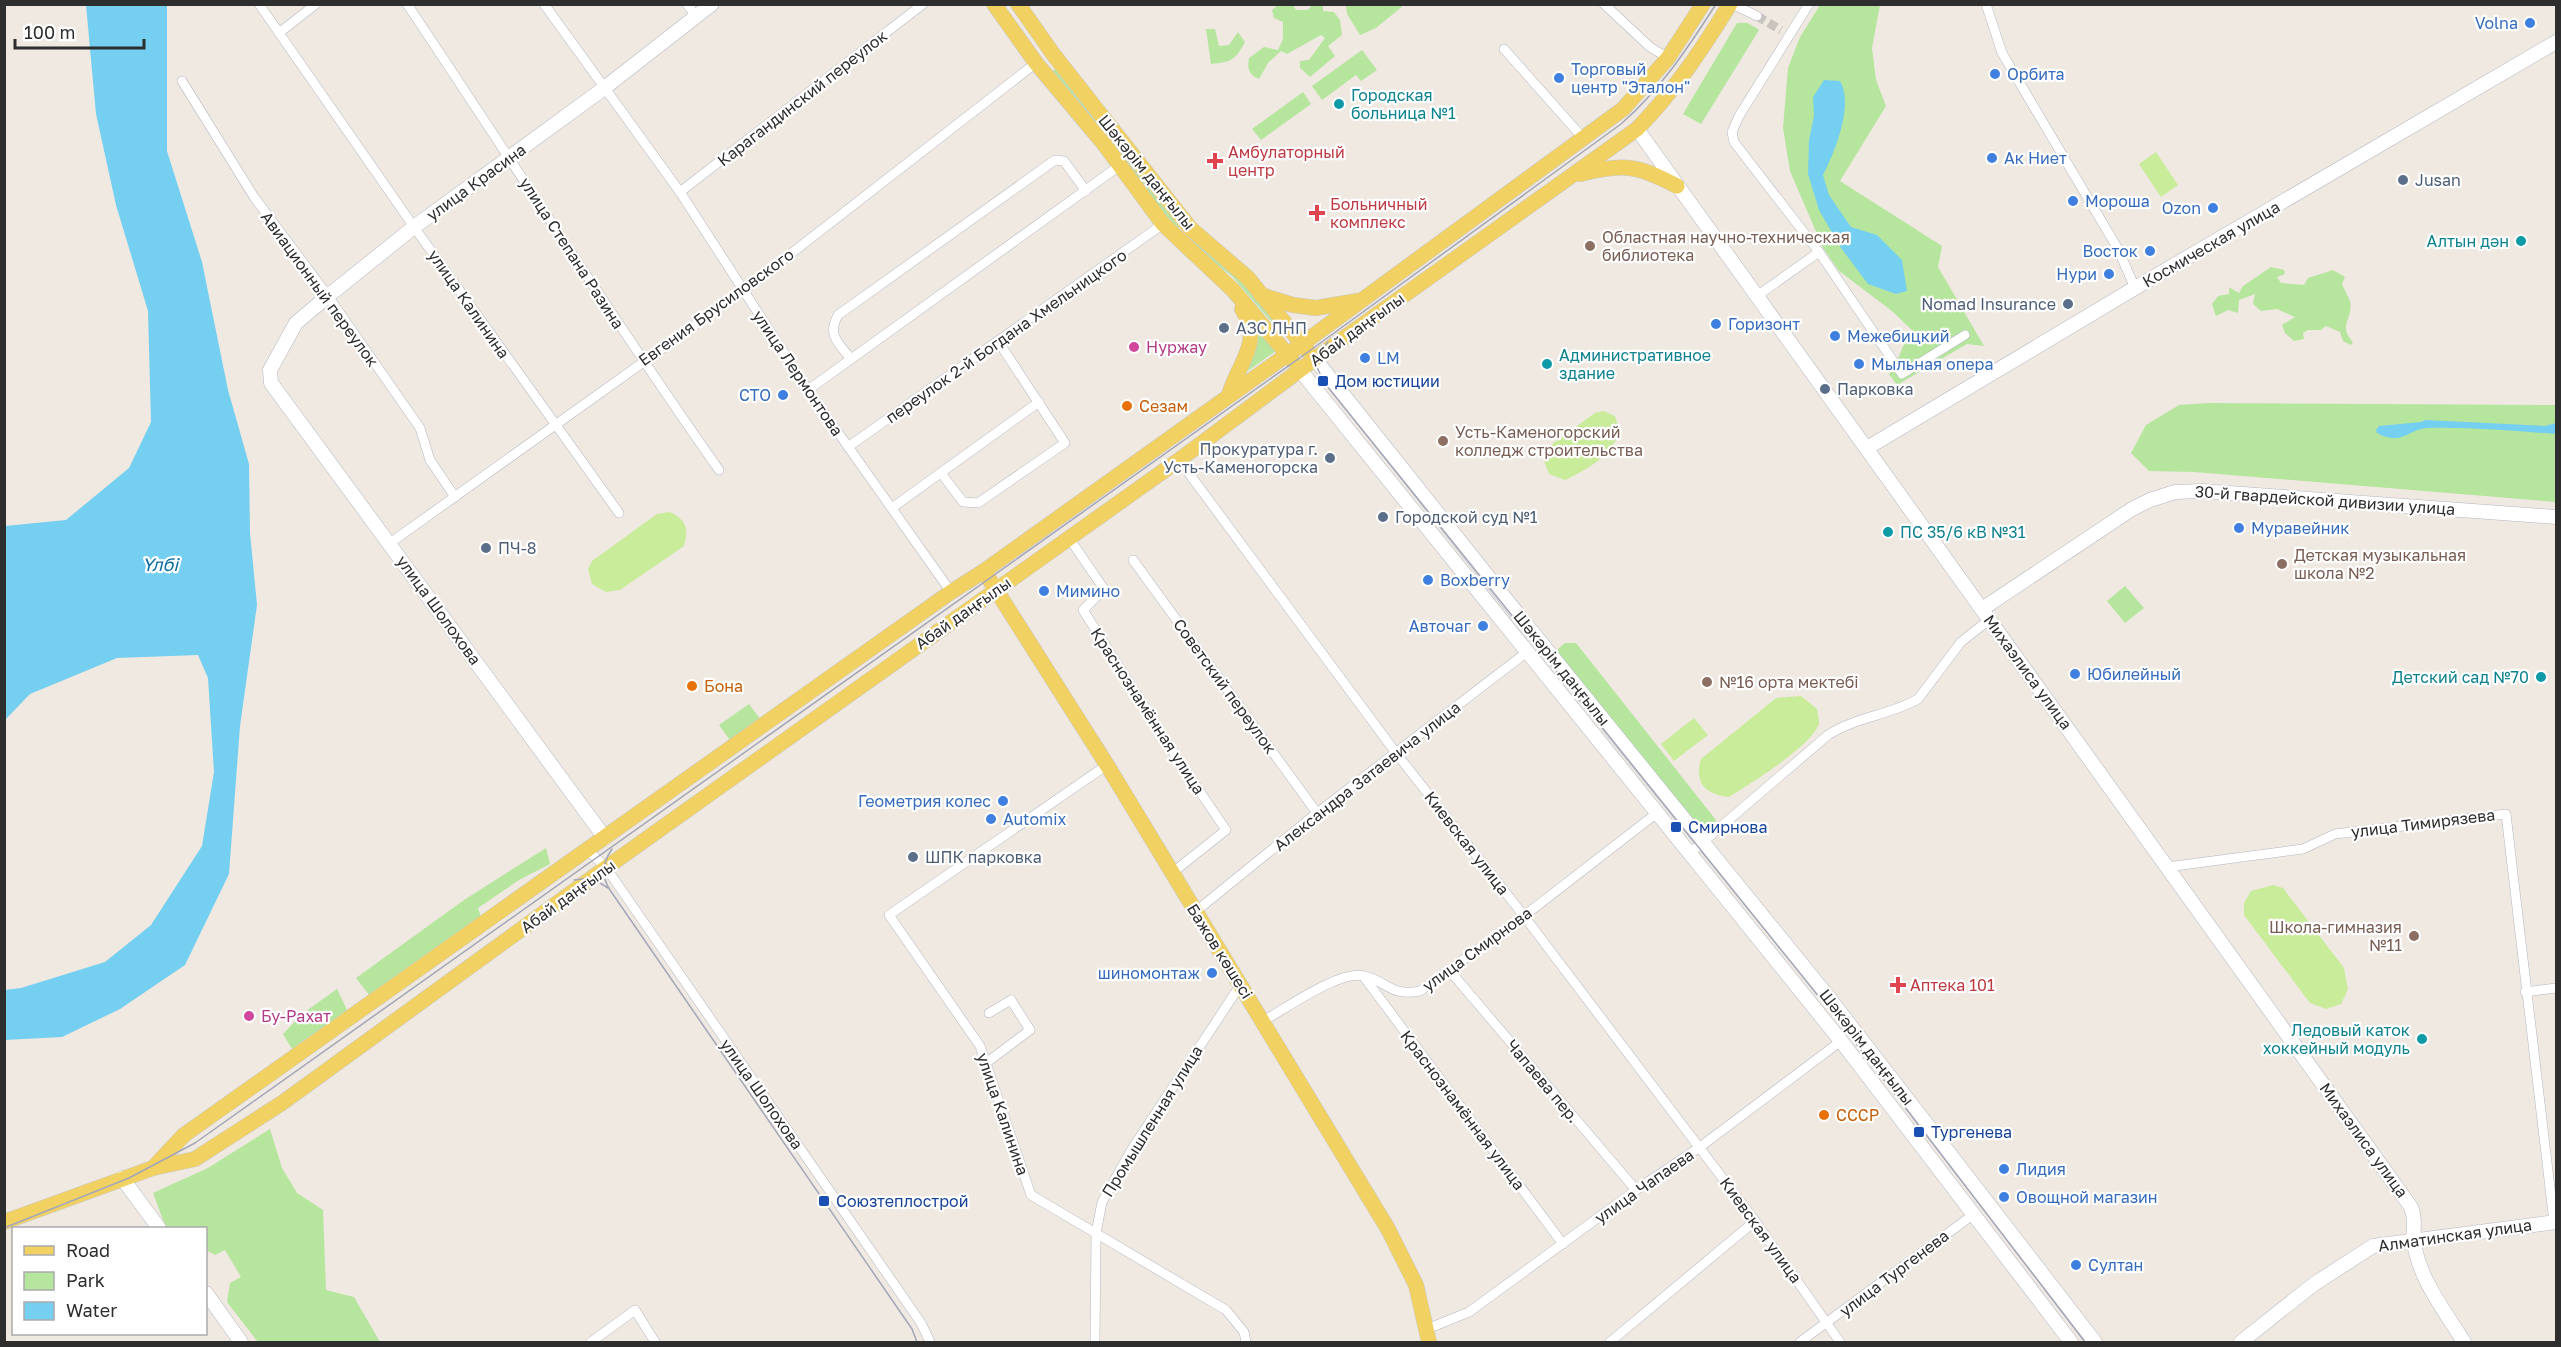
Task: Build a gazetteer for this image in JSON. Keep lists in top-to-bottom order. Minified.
{"streets":{"main road":["Шәкәрім даңғылы","улица Красина","Космическая улица","Абай даңғылы","30-й гвардейской дивизии улица","улица Шолохова","Михаэлиса улица","Александра Затаевича улица","улица Смирнова","Бажов көшесі","улица Чапаева","Алматинская улица","улица Тургенева"],"street":["Карагандинский переулок","улица Степана Разина","Авиационный переулок","улица Калинина","Евгения Брусиловского","переулок 2-й Богдана Хмельницкого","улица Лермонтова","Советский переулок","Краснознамённая улица","улица Тимирязева","Киевская улица","Чапаева пер.","Промышленная улица"]},"crossings":[["Карагандинский переулок","улица Лермонтова"],["Шәкәрім даңғылы","Евгения Брусиловского"],["Шәкәрім даңғылы","Абай даңғылы"],["Шәкәрім даңғылы","переулок 2-й Богдана Хмельницкого"],["Шәкәрім даңғылы","Александра Затаевича улица"],["Шәкәрім даңғылы","улица Смирнова"],["Шәкәрім даңғылы","улица Чапаева"],["Шәкәрім даңғылы","улица Тургенева"],["улица Красина","улица Степана Разина"],["улица Красина","Авиационный переулок"],["улица Красина","улица Калинина"],["улица Красина","улица Лермонтова"],["улица Красина","улица Шолохова"],["Космическая улица","Михаэлиса улица"],["улица Степана Разина","Евгения Брусиловского"],["Авиационный переулок","Евгения Брусиловского"],["улица Калинина","Евгения Брусиловского"],["улица Калинина","Бажов көшесі"],["улица Калинина","Промышленная улица"],["Евгения Брусиловского","улица Лермонтова"],["Евгения Брусиловского","улица Шолохова"],["Абай даңғылы","улица Лермонтова"],["Абай даңғылы","улица Шолохова"],["Абай даңғылы","Михаэлиса улица"],["Абай даңғылы","Краснознамённая улица"],["Абай даңғылы","Киевская улица"],["Абай даңғылы","Бажов көшесі"],["переулок 2-й Богдана Хмельницкого","улица Лермонтова"],["30-й гвардейской дивизии улица","Михаэлиса улица"],["Михаэлиса улица","улица Тимирязева"],["Михаэлиса улица","Алматинская улица"],["Советский переулок","Александра Затаевича улица"],["Краснознамённая улица","улица Смирнова"],["Краснознамённая улица","Бажов көшесі"],["Краснознамённая улица","улица Чапаева"],["Александра Затаевича улица","Киевская улица"],["Александра Затаевича улица","Бажов көшесі"],["улица Тимирязева","Алматинская улица"],["Киевская улица","улица Смирнова"],["Киевская улица","улица Чапаева"],["Киевская улица","улица Тургенева"],["улица Смирнова","Чапаева пер."],["Бажов көшесі","Промышленная улица"],["Бажов көшесі","улица Чапаева"],["Чапаева пер.","улица Чапаева"]],"water":["Үлбі"],"places":{"other":["Volna","Орбита","Торговый центр \"Эталон\"","Городская больница №1","Ак Ниет","Jusan","Мороша","Ozon","Алтын дән","Областная научно-техническая библиотека","Восток","Нури","Nomad Insurance","Горизонт","АЗС ЛНП","Межебицкий","Нуржау","LM","Административное здание","Мыльная опера","Парковка","СТО","Сезам","Усть-Каменогорский колледж строительства","Прокуратура г. Усть-Каменогорска","Городской суд №1","Муравейник","ПС 35/6 кВ №31","ПЧ-8","Детская музыкальная школа №2","Boxberry","Мимино","Авточаг","Юбилейный","Детский сад №70","№16 орта мектебі","Бона","Геометрия колес","Automix","ШПК парковка","Школа-гимназия №11","шиномонтаж","Бу-Рахат","Ледовый каток хоккейный модуль","СССР","Лидия","Овощной магазин","Султан"],"health":["Амбулаторный центр","Больничный комплекс","Аптека 101"],"transit":["Дом юстиции","Смирнова","Тургенева","Союзтеплострой"]},"legend":["Road","Park","Water"],"scale_bar":"100 m"}
